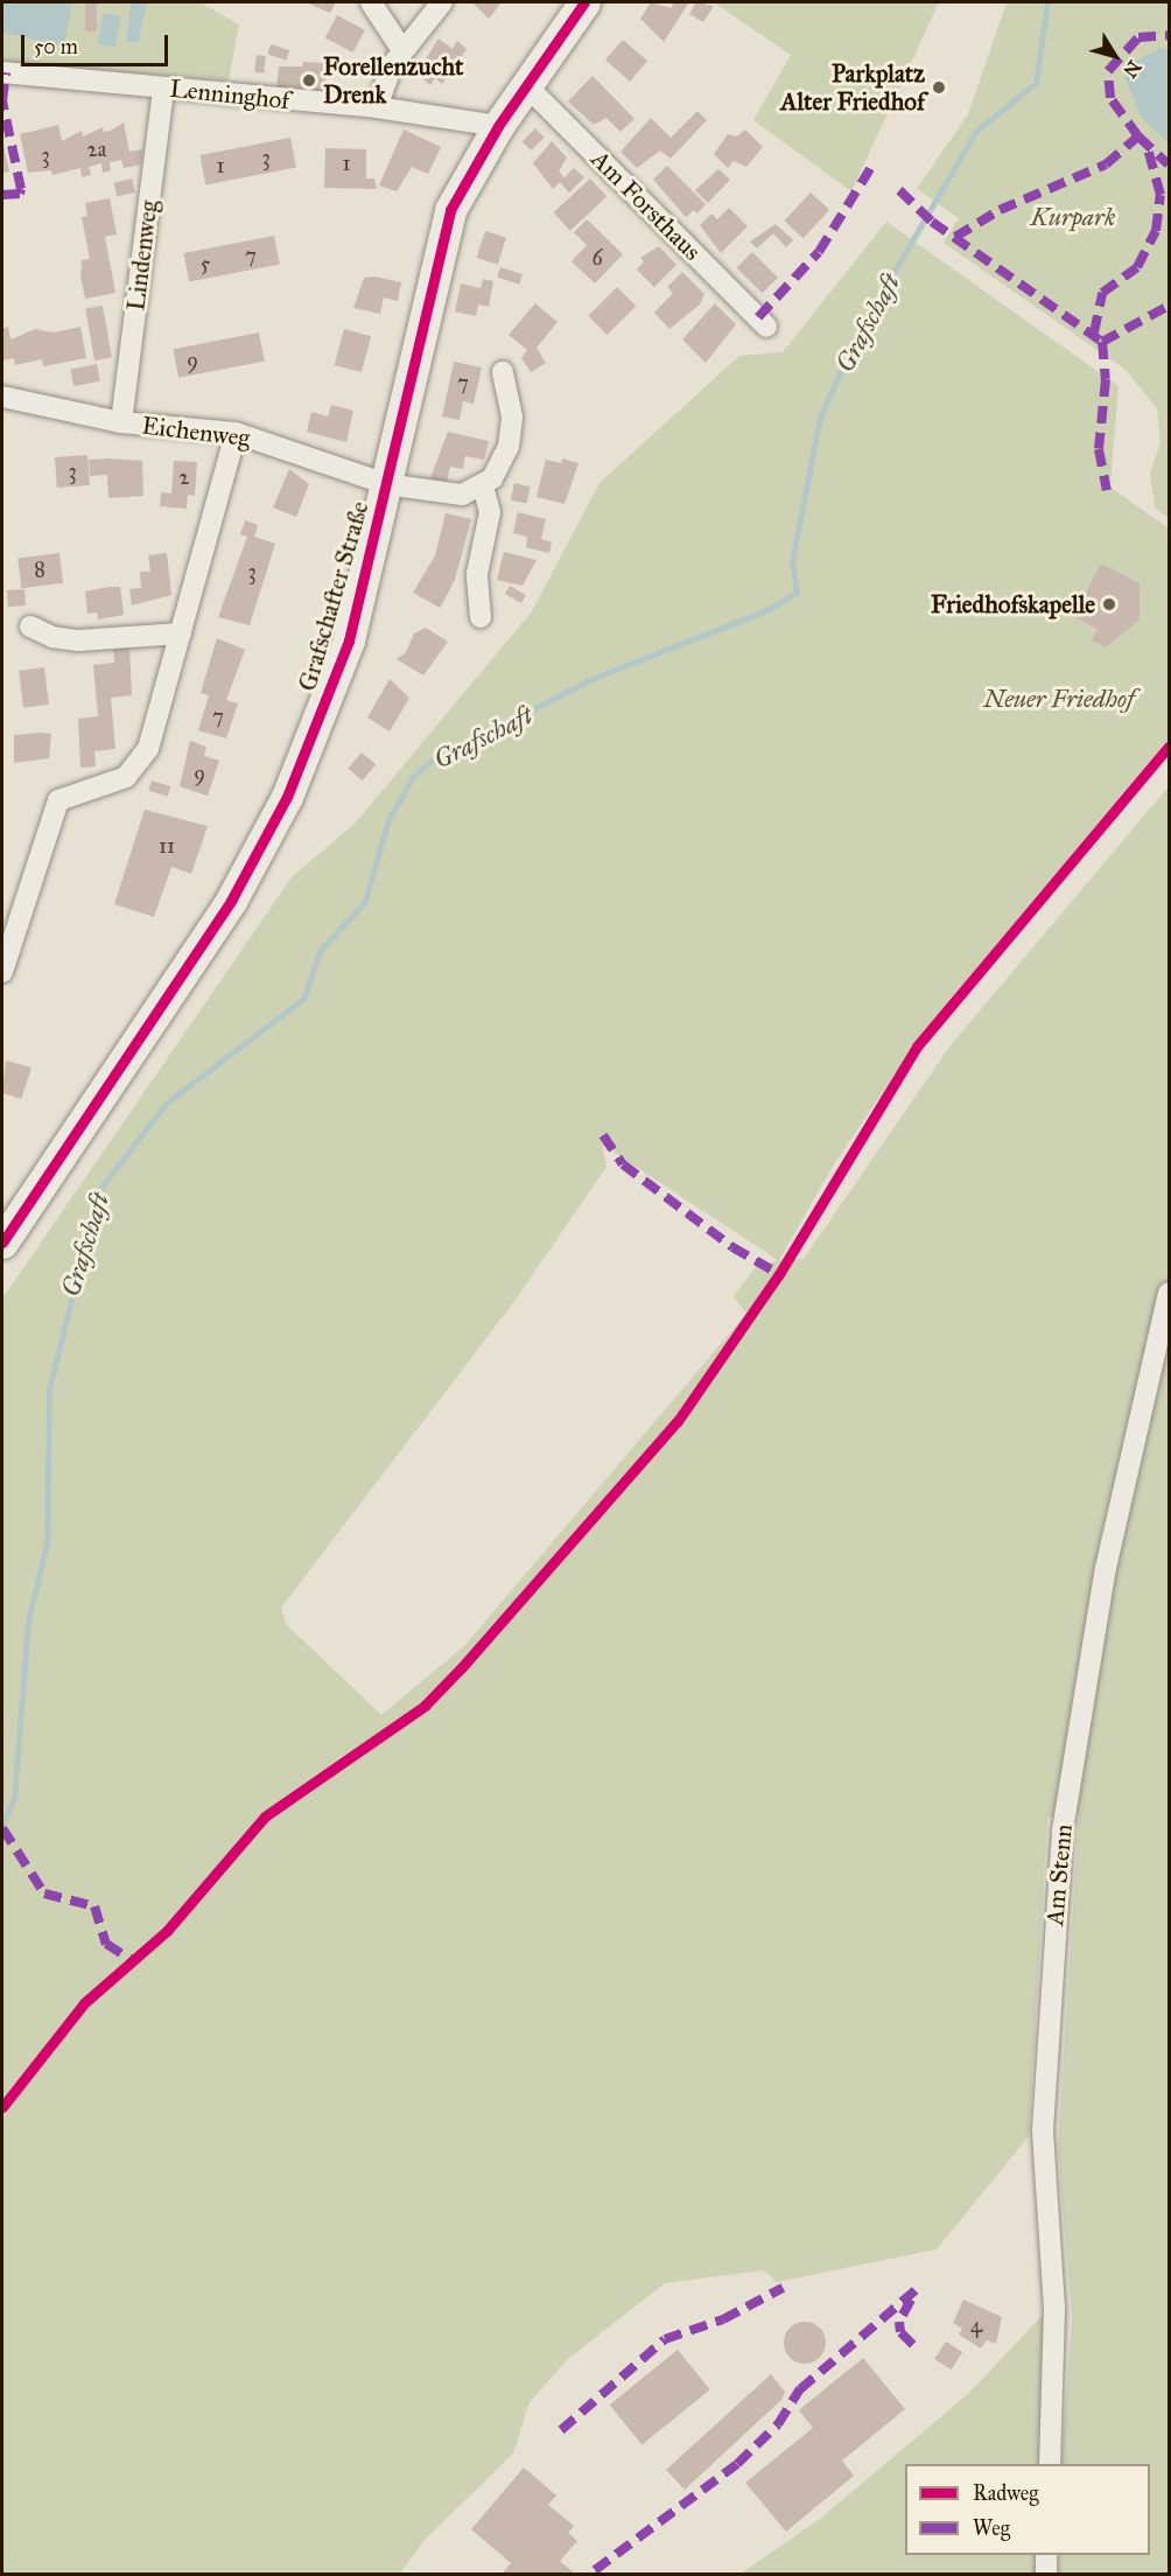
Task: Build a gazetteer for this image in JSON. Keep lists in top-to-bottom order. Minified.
{"streets":{"street":["Lenninghof","Am Forsthaus","Lindenweg","Eichenweg","Grafschafter Straße","Am Stenn"]},"crossings":[["Lenninghof","Lindenweg"],["Lenninghof","Grafschafter Straße"],["Am Forsthaus","Grafschafter Straße"],["Lindenweg","Eichenweg"],["Eichenweg","Grafschafter Straße"]],"water":["Grafschaft"],"parks":["Kurpark","Neuer Friedhof"],"places":["Forellenzucht Drenk","Parkplatz Alter Friedhof","Friedhofskapelle"],"house_numbers":["2a","3","3","1","1","7","6","5","9","7","3","2","8","3","7","9","11","4"],"legend":["Radweg","Weg"],"scale_bar":"50 m","north":"bottom right"}
